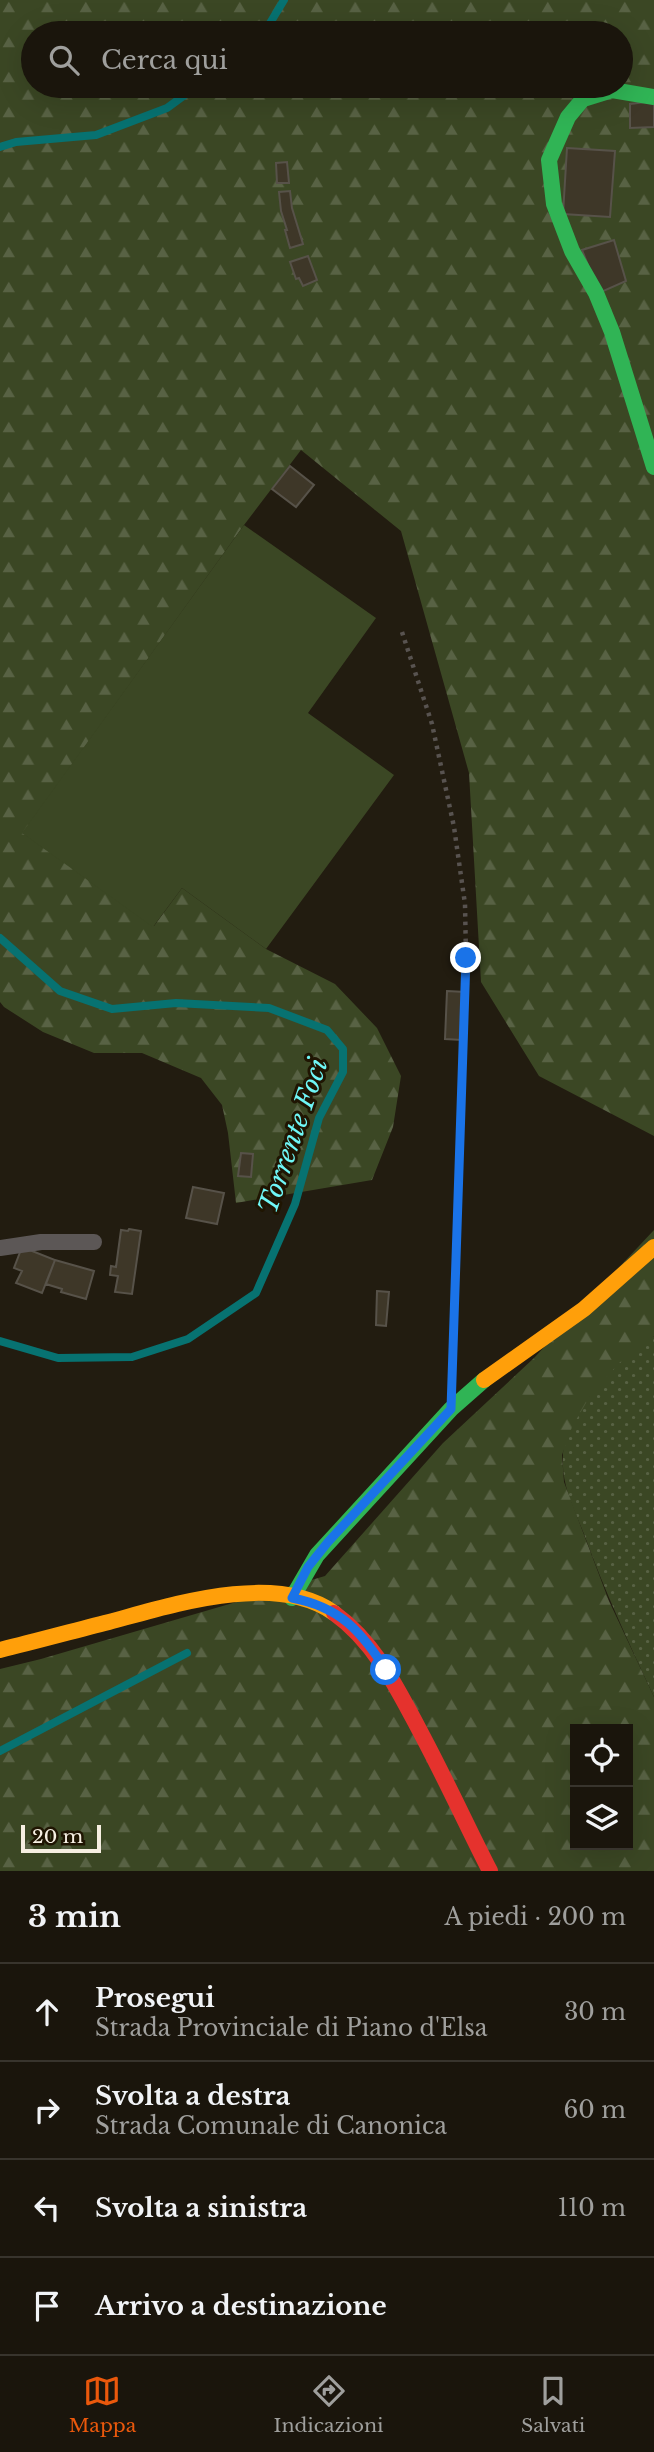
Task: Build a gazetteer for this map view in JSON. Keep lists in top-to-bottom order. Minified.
{"water":["Torrente Foci"],"scale_bar":"20 m","page":{"search":"Cerca qui","scale":"20 m","heading":["3 min","A piedi · 200 m"],"list":[["Prosegui","Strada Provinciale di Piano d'Elsa","30 m"],["Svolta a destra","Strada Comunale di Canonica","60 m"],["Svolta a sinistra","110 m"],"Arrivo a destinazione"],"nav":["Mappa","Indicazioni","Salvati"]}}
